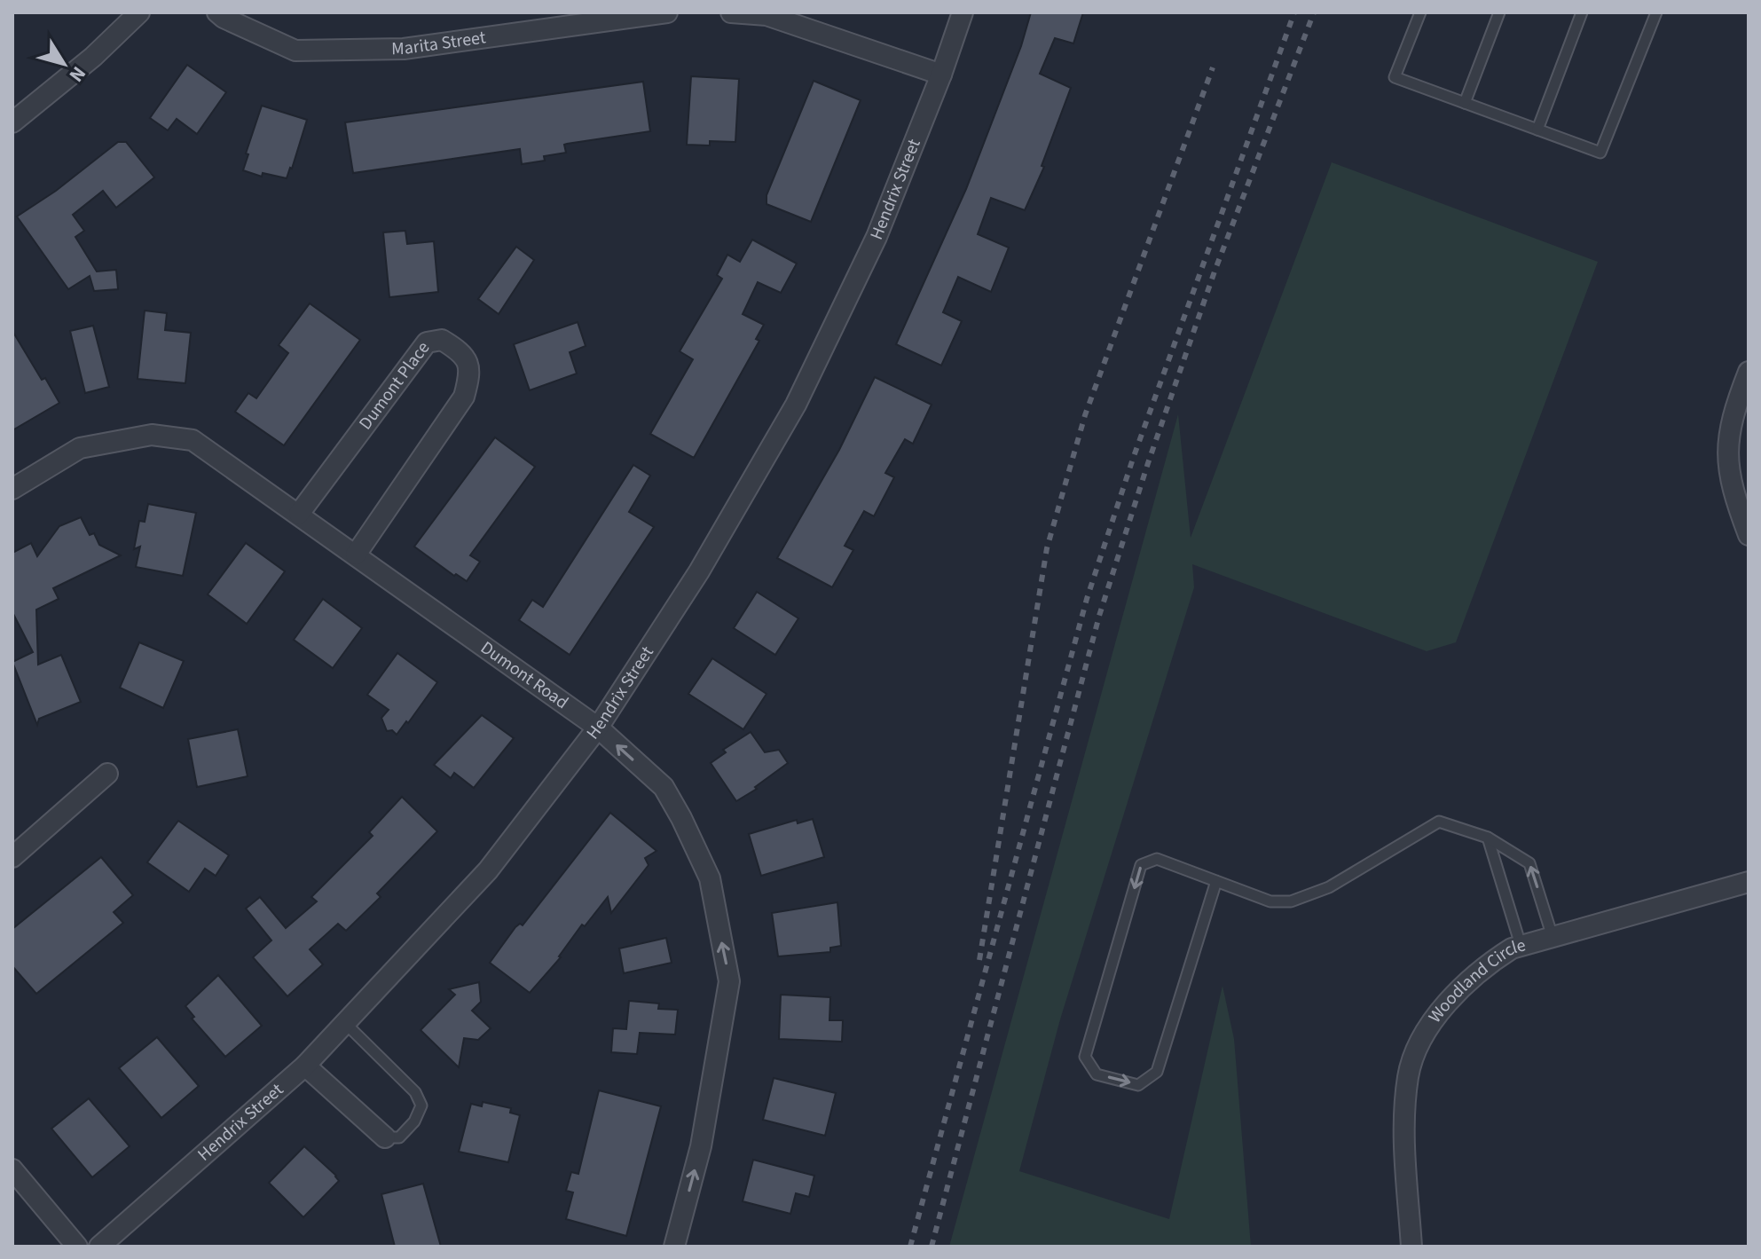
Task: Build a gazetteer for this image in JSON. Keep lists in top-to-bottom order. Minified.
{"streets":{"street":["Marita Street","Hendrix Street","Dumont Place","Dumont Road","Woodland Circle"]},"crossings":[["Hendrix Street","Dumont Road"],["Dumont Place","Dumont Road"]],"one_way":["Dumont Road"],"north":"bottom right"}
